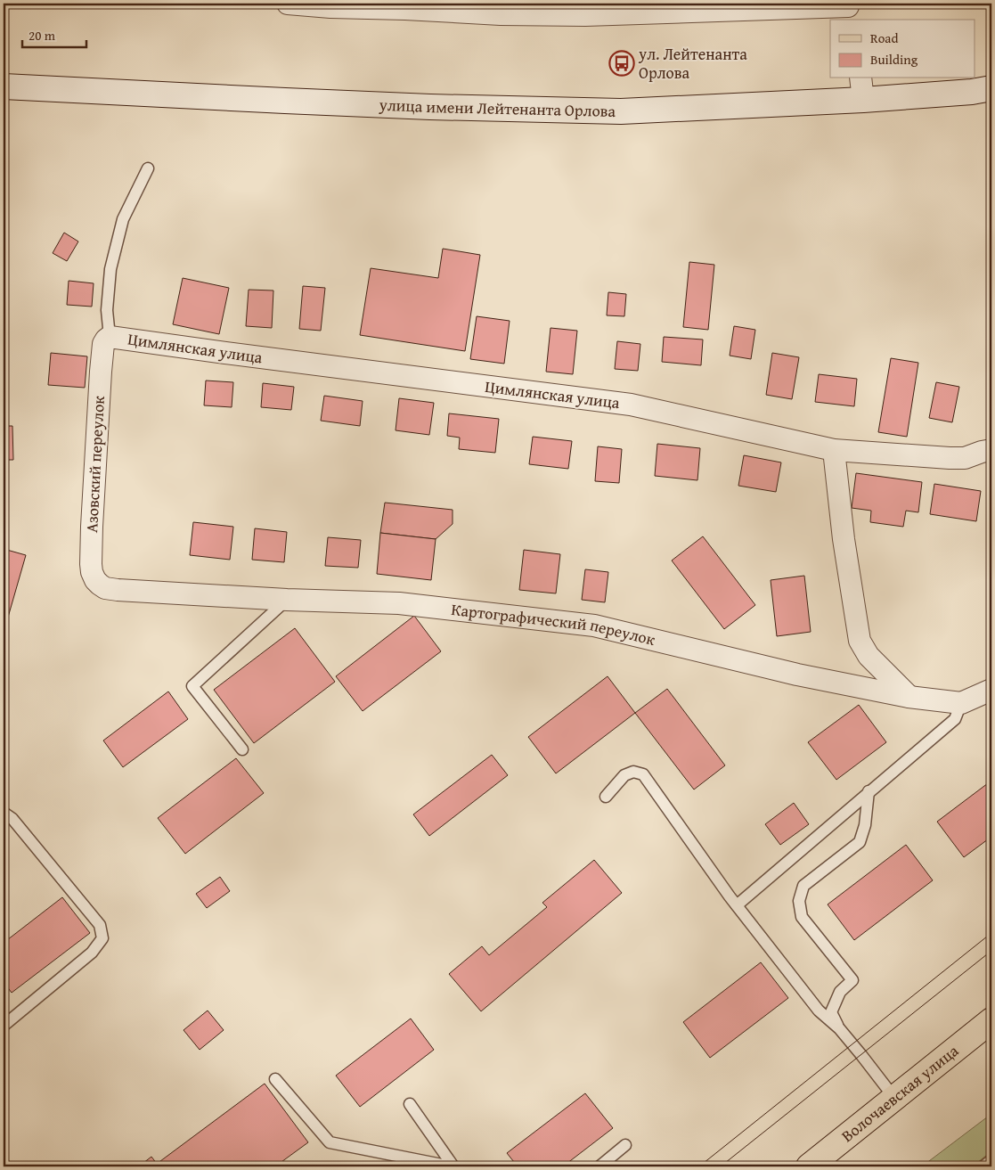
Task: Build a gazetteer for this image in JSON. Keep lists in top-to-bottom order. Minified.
{"streets":{"main road":["улица имени Лейтенанта Орлова","Волочаевская улица"],"street":["Цимлянская улица","Азовский переулок","Картографический переулок"]},"crossings":[["Цимлянская улица","Азовский переулок"],["Азовский переулок","Картографический переулок"]],"places":{"bus stop":["ул. Лейтенанта Орлова"]},"legend":["Road","Building"],"scale_bar":"20 m"}
